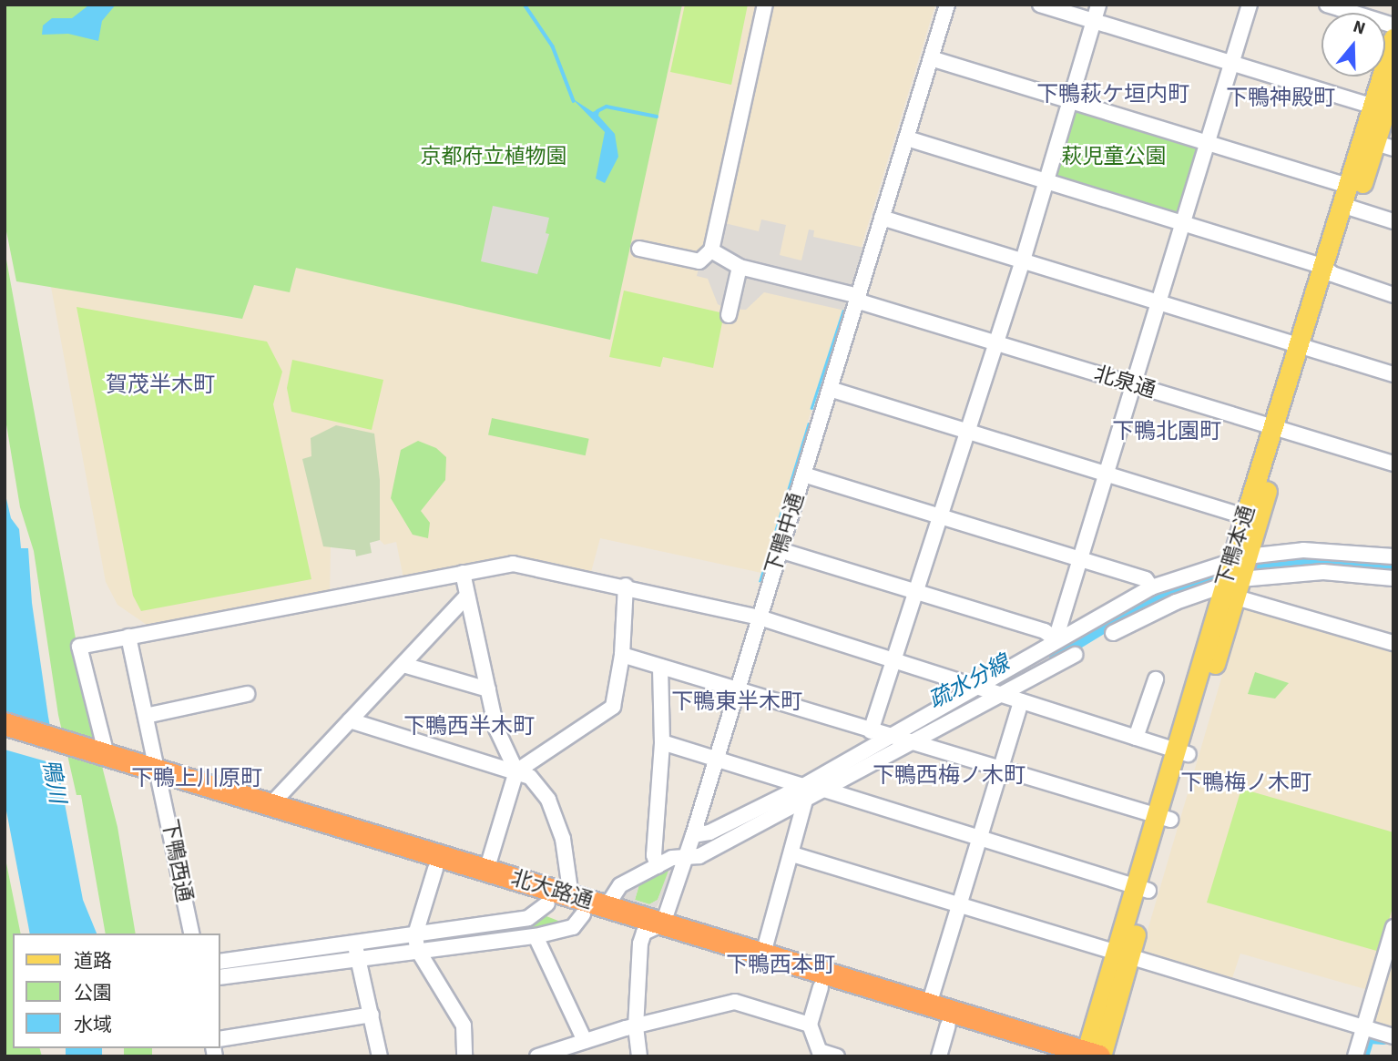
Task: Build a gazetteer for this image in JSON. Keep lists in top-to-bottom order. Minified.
{"streets":{"highway":["北大路通"],"main road":["下鴨本通"],"street":["北泉通","下鴨中通","下鴨西通"]},"crossings":[["北泉通","下鴨中通"],["北泉通","下鴨本通"],["下鴨中通","北大路通"],["下鴨本通","北大路通"],["下鴨西通","北大路通"]],"districts":["下鴨萩ケ垣内町","下鴨神殿町","賀茂半木町","下鴨北園町","下鴨東半木町","下鴨西半木町","下鴨西梅ノ木町","下鴨上川原町","下鴨梅ノ木町","下鴨西本町"],"water":["疏水分線","鴨川"],"parks":["京都府立植物園","萩児童公園"],"legend":["道路","公園","水域"],"north":"top"}
